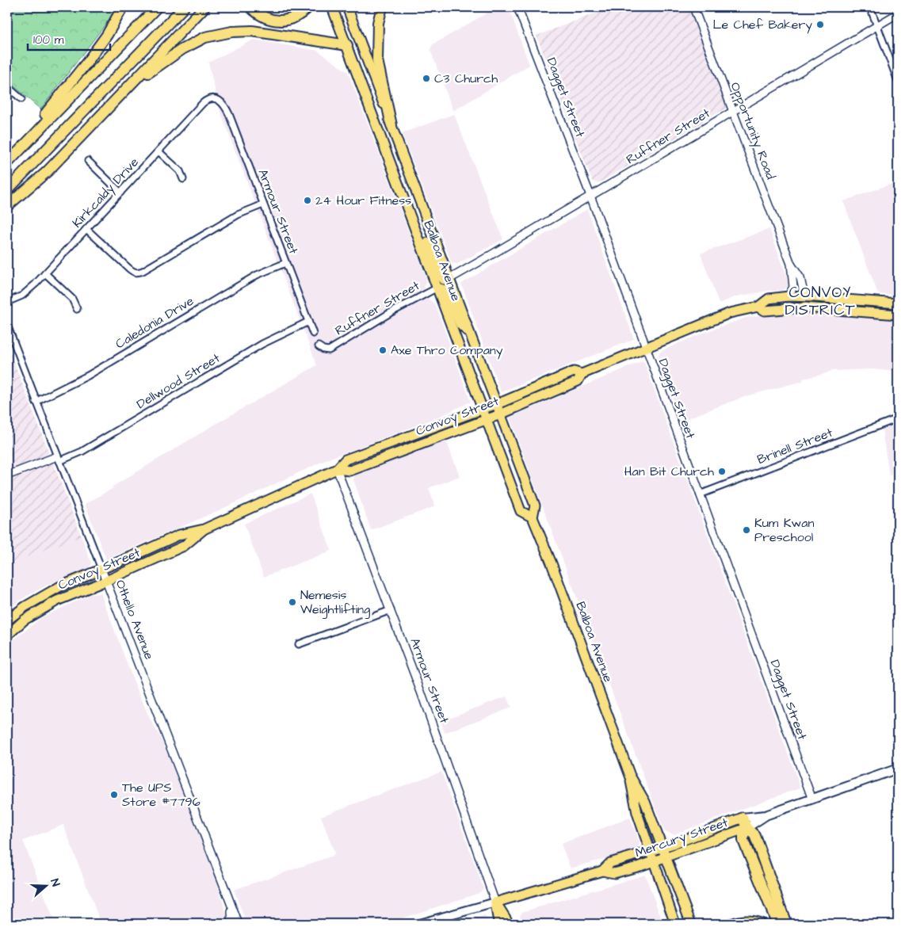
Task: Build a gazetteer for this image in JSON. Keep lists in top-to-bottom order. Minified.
{"streets":{"main road":["Balboa Avenue","Convoy Street","Mercury Street"],"street":["Dagget Street","Opportunity Road","Ruffner Street","Kirkcaldy Drive","Armour Street","Caledonia Drive","Dellwood Street","Brinell Street","Othello Avenue"]},"crossings":[["Dagget Street","Ruffner Street"],["Dagget Street","Convoy Street"],["Dagget Street","Brinell Street"],["Dagget Street","Mercury Street"],["Opportunity Road","Ruffner Street"],["Ruffner Street","Balboa Avenue"],["Kirkcaldy Drive","Armour Street"],["Armour Street","Caledonia Drive"],["Armour Street","Dellwood Street"],["Armour Street","Convoy Street"],["Armour Street","Mercury Street"],["Balboa Avenue","Convoy Street"],["Balboa Avenue","Mercury Street"],["Caledonia Drive","Othello Avenue"],["Dellwood Street","Othello Avenue"],["Convoy Street","Othello Avenue"]],"districts":["CONVOY DISTRICT"],"places":["Le Chef Bakery","C3 Church","24 Hour Fitness","Axe Thro Company","Han Bit Church","Kum Kwan Preschool","Nemesis Weightlifting","The UPS Store #7796"],"scale_bar":"100 m","north":"right"}
